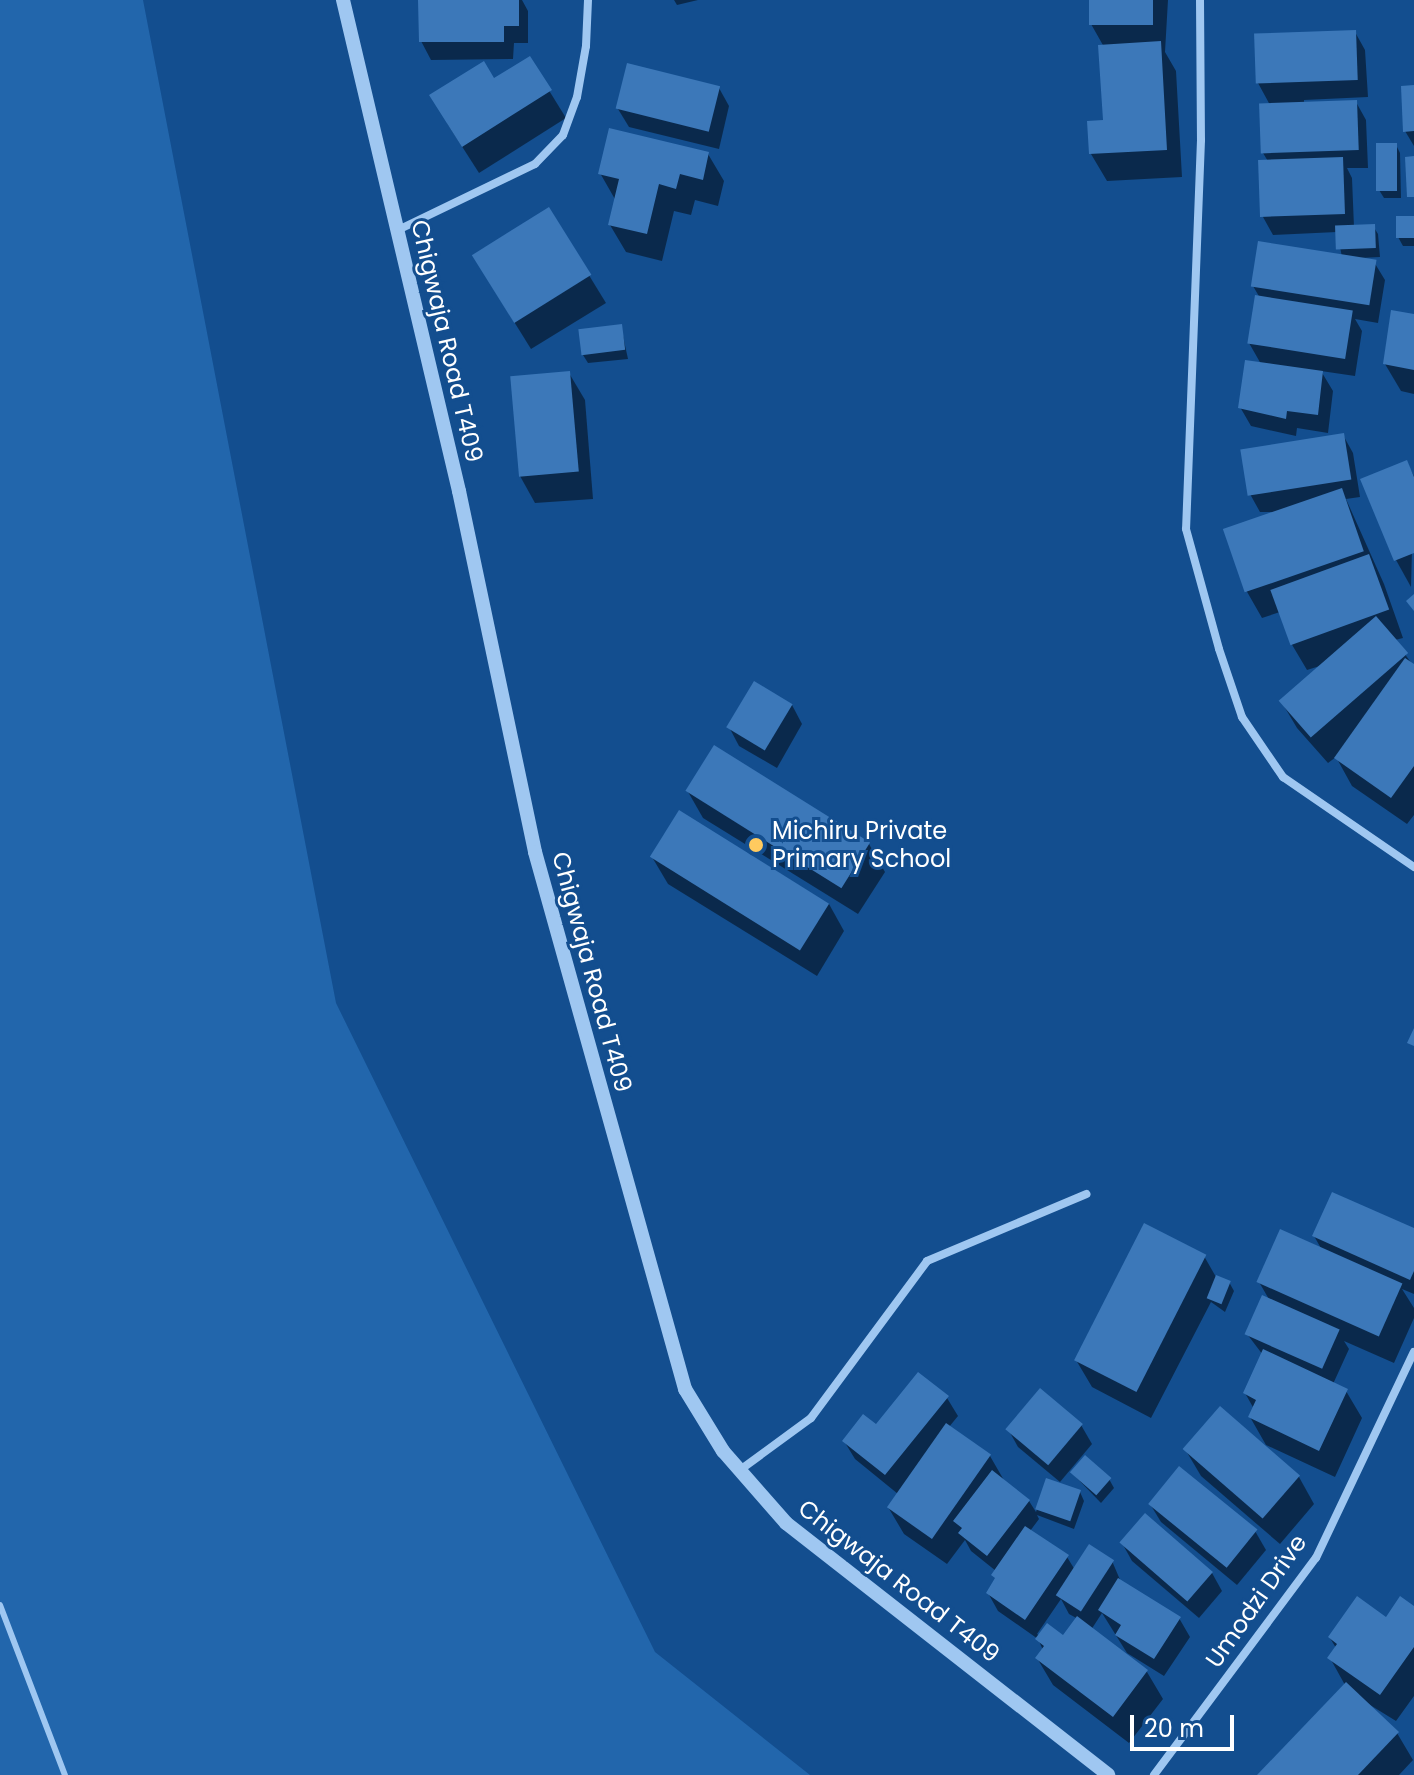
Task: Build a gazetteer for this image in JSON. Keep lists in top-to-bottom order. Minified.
{"streets":{"street":["Chigwaja Road T409","Umodzi Drive"]},"places":["Michiru Private Primary School"],"scale_bar":"20 m"}
